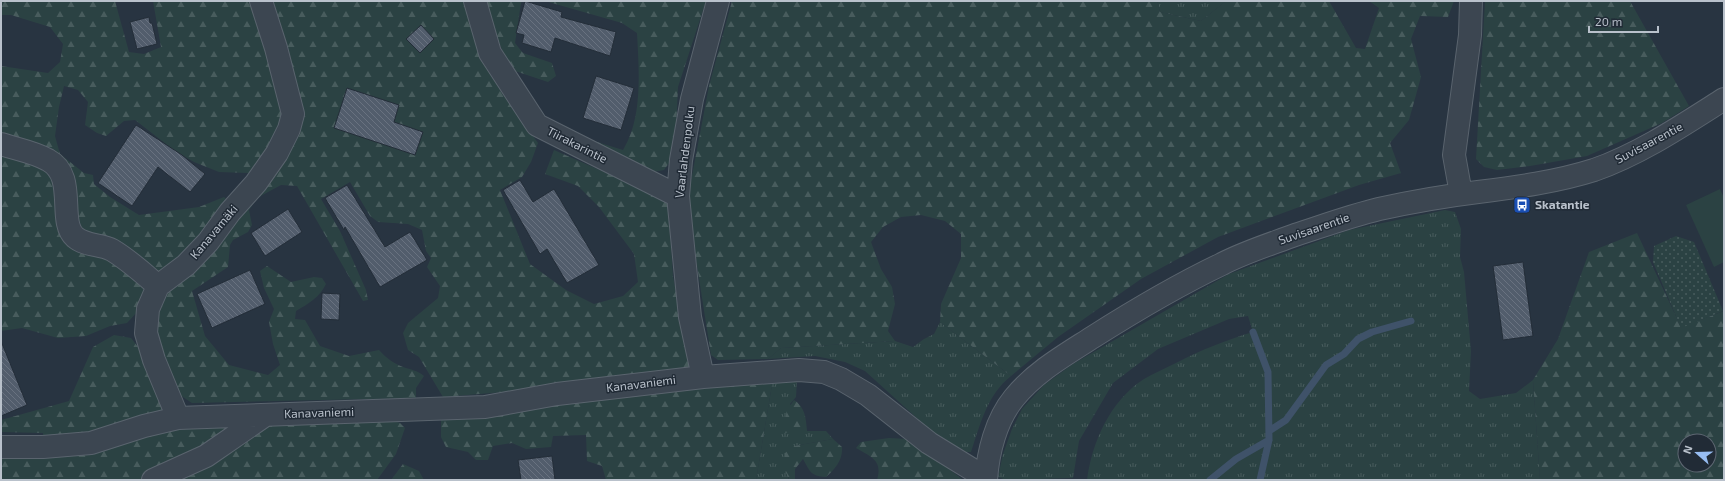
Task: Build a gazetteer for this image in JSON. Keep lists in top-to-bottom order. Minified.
{"streets":{"street":["Suvisaarentie","Tiirakarintie","Vaarlahdenpolku","Kanavamäki","Kanavaniemi"]},"crossings":[["Suvisaarentie","Kanavaniemi"],["Tiirakarintie","Vaarlahdenpolku"],["Vaarlahdenpolku","Kanavaniemi"],["Kanavamäki","Kanavaniemi"]],"places":{"bus stop":["Skatantie"]},"scale_bar":"20 m","north":"left"}
